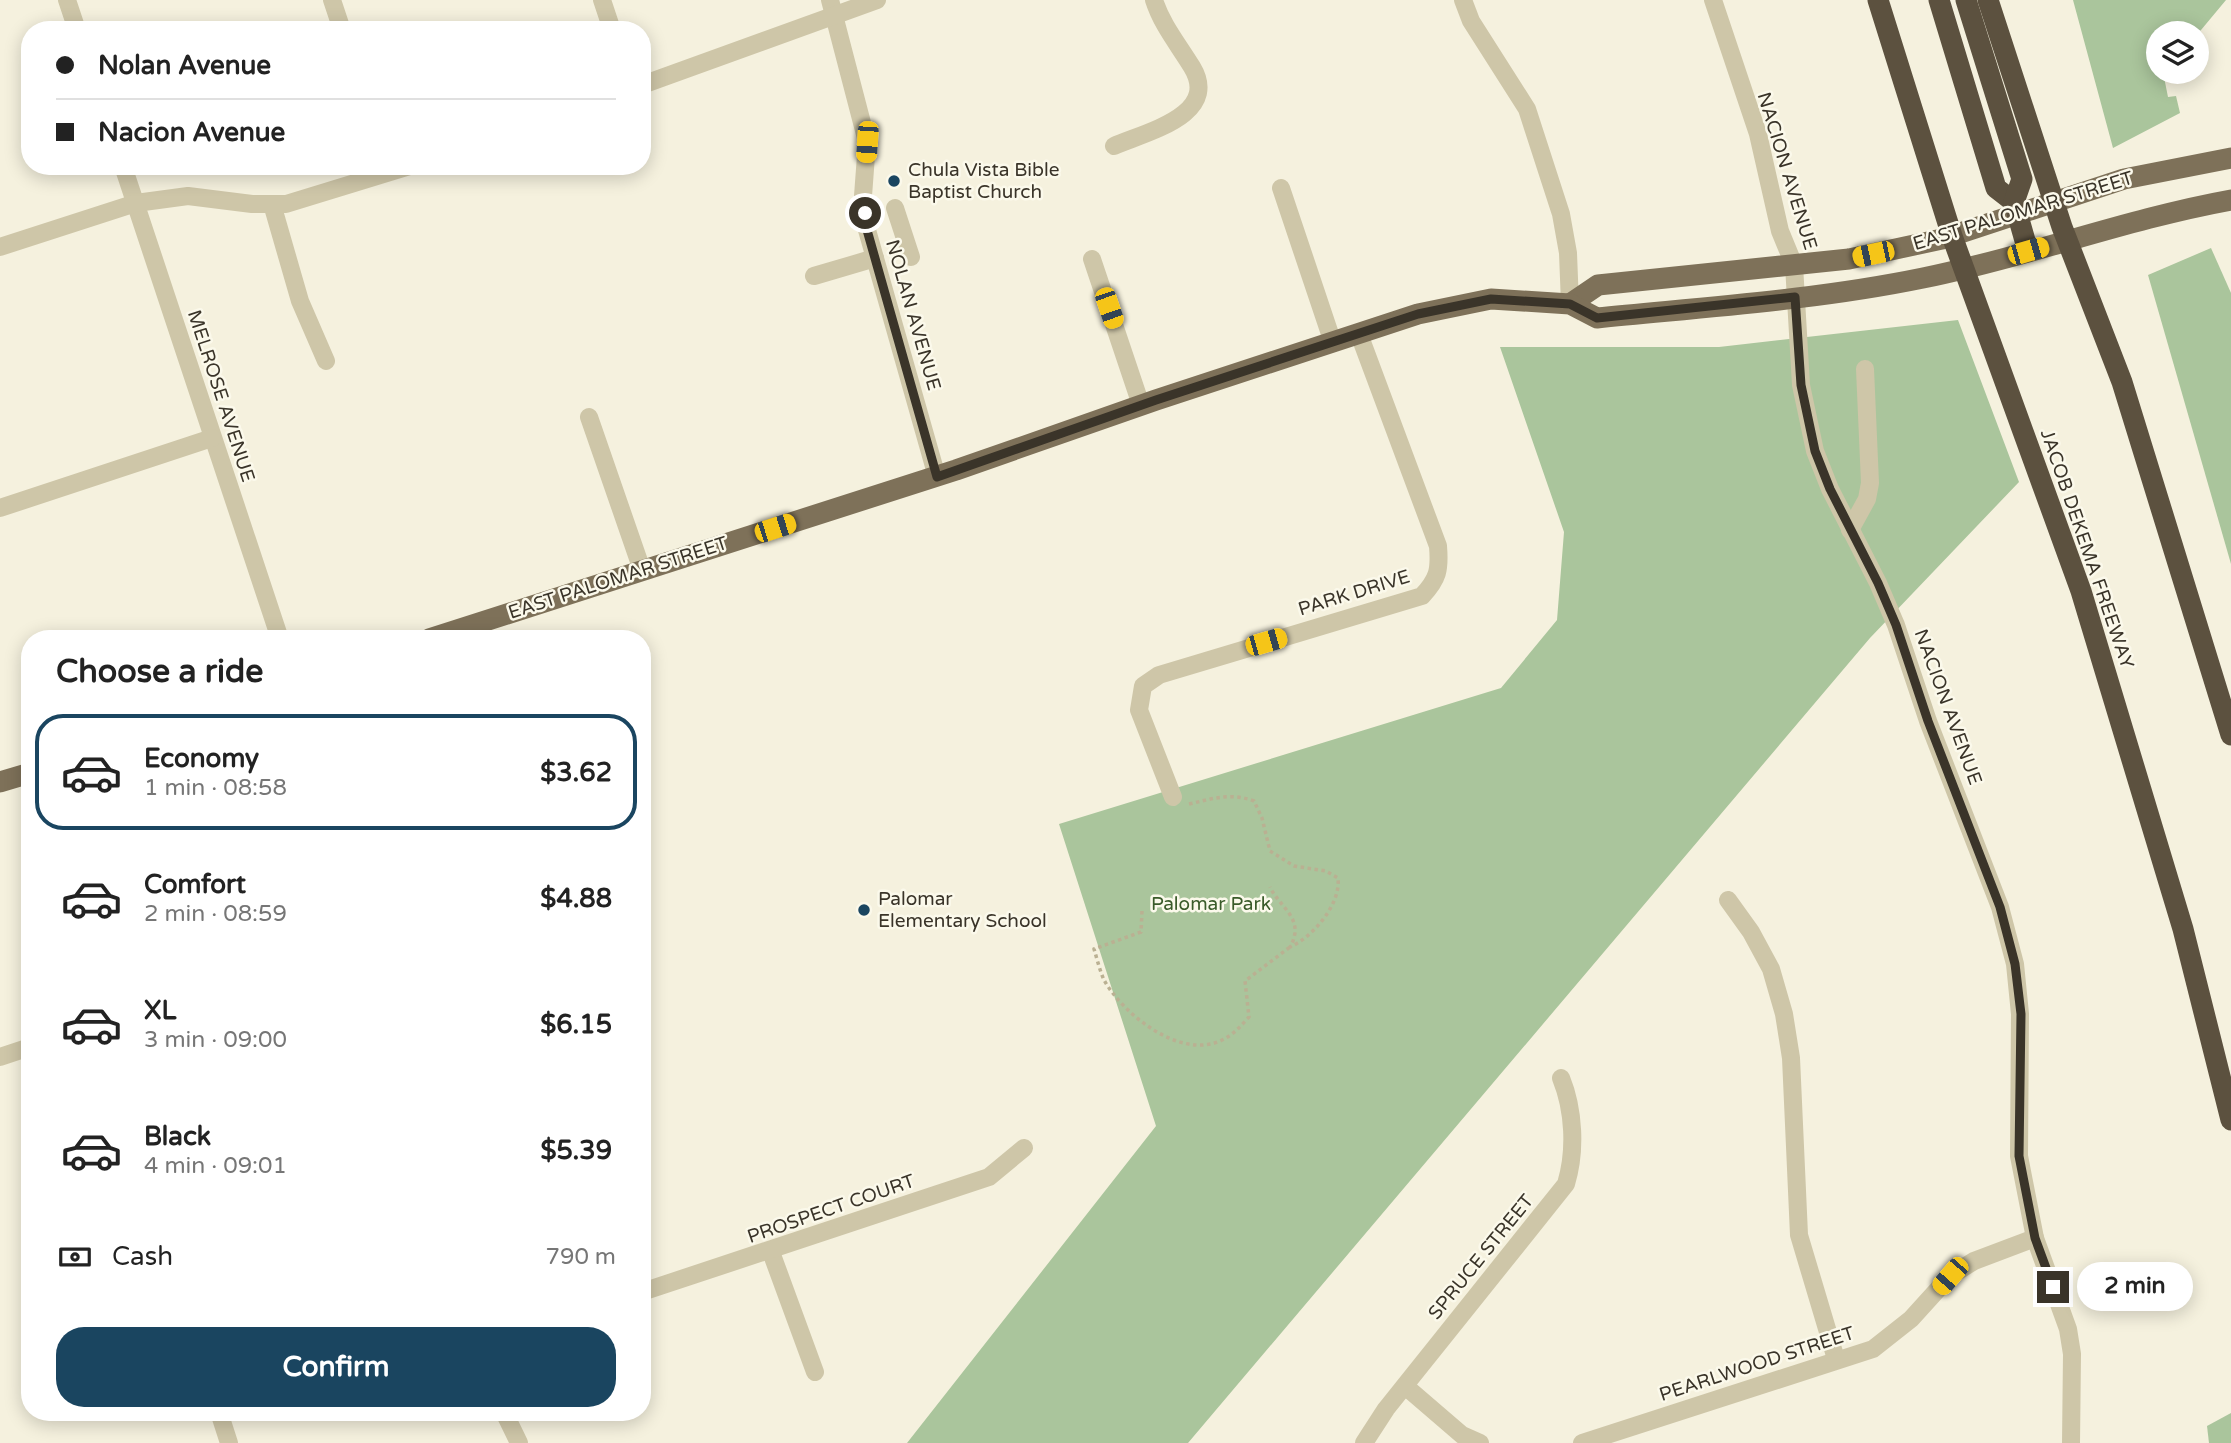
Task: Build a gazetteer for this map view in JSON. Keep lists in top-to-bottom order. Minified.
{"streets":{"highway":["JACOB DEKEMA FREEWAY"],"main road":["EAST PALOMAR STREET"],"street":["NACION AVENUE","NOLAN AVENUE","MELROSE AVENUE","PARK DRIVE","PROSPECT COURT","SPRUCE STREET","PEARLWOOD STREET"]},"crossings":[["NACION AVENUE","EAST PALOMAR STREET"],["NACION AVENUE","PEARLWOOD STREET"],["EAST PALOMAR STREET","NOLAN AVENUE"],["EAST PALOMAR STREET","PARK DRIVE"]],"parks":["Palomar Park"],"places":["Chula Vista Bible Baptist Church","Palomar Elementary School"],"page":{"banner":["Nolan Avenue","Nacion Avenue"],"heading":"Choose a ride","list":[{"name":"Economy","note":"1 min · 08:58","value":"$3.62"},{"name":"Comfort","note":"2 min · 08:59","value":"$4.88"},{"name":"XL","note":"3 min · 09:00","value":"$6.15"},{"name":"Black","note":"4 min · 09:01","value":"$5.39"}],"pay":["Cash","790 m"],"bubble":"2 min","buttons":"Confirm"}}
